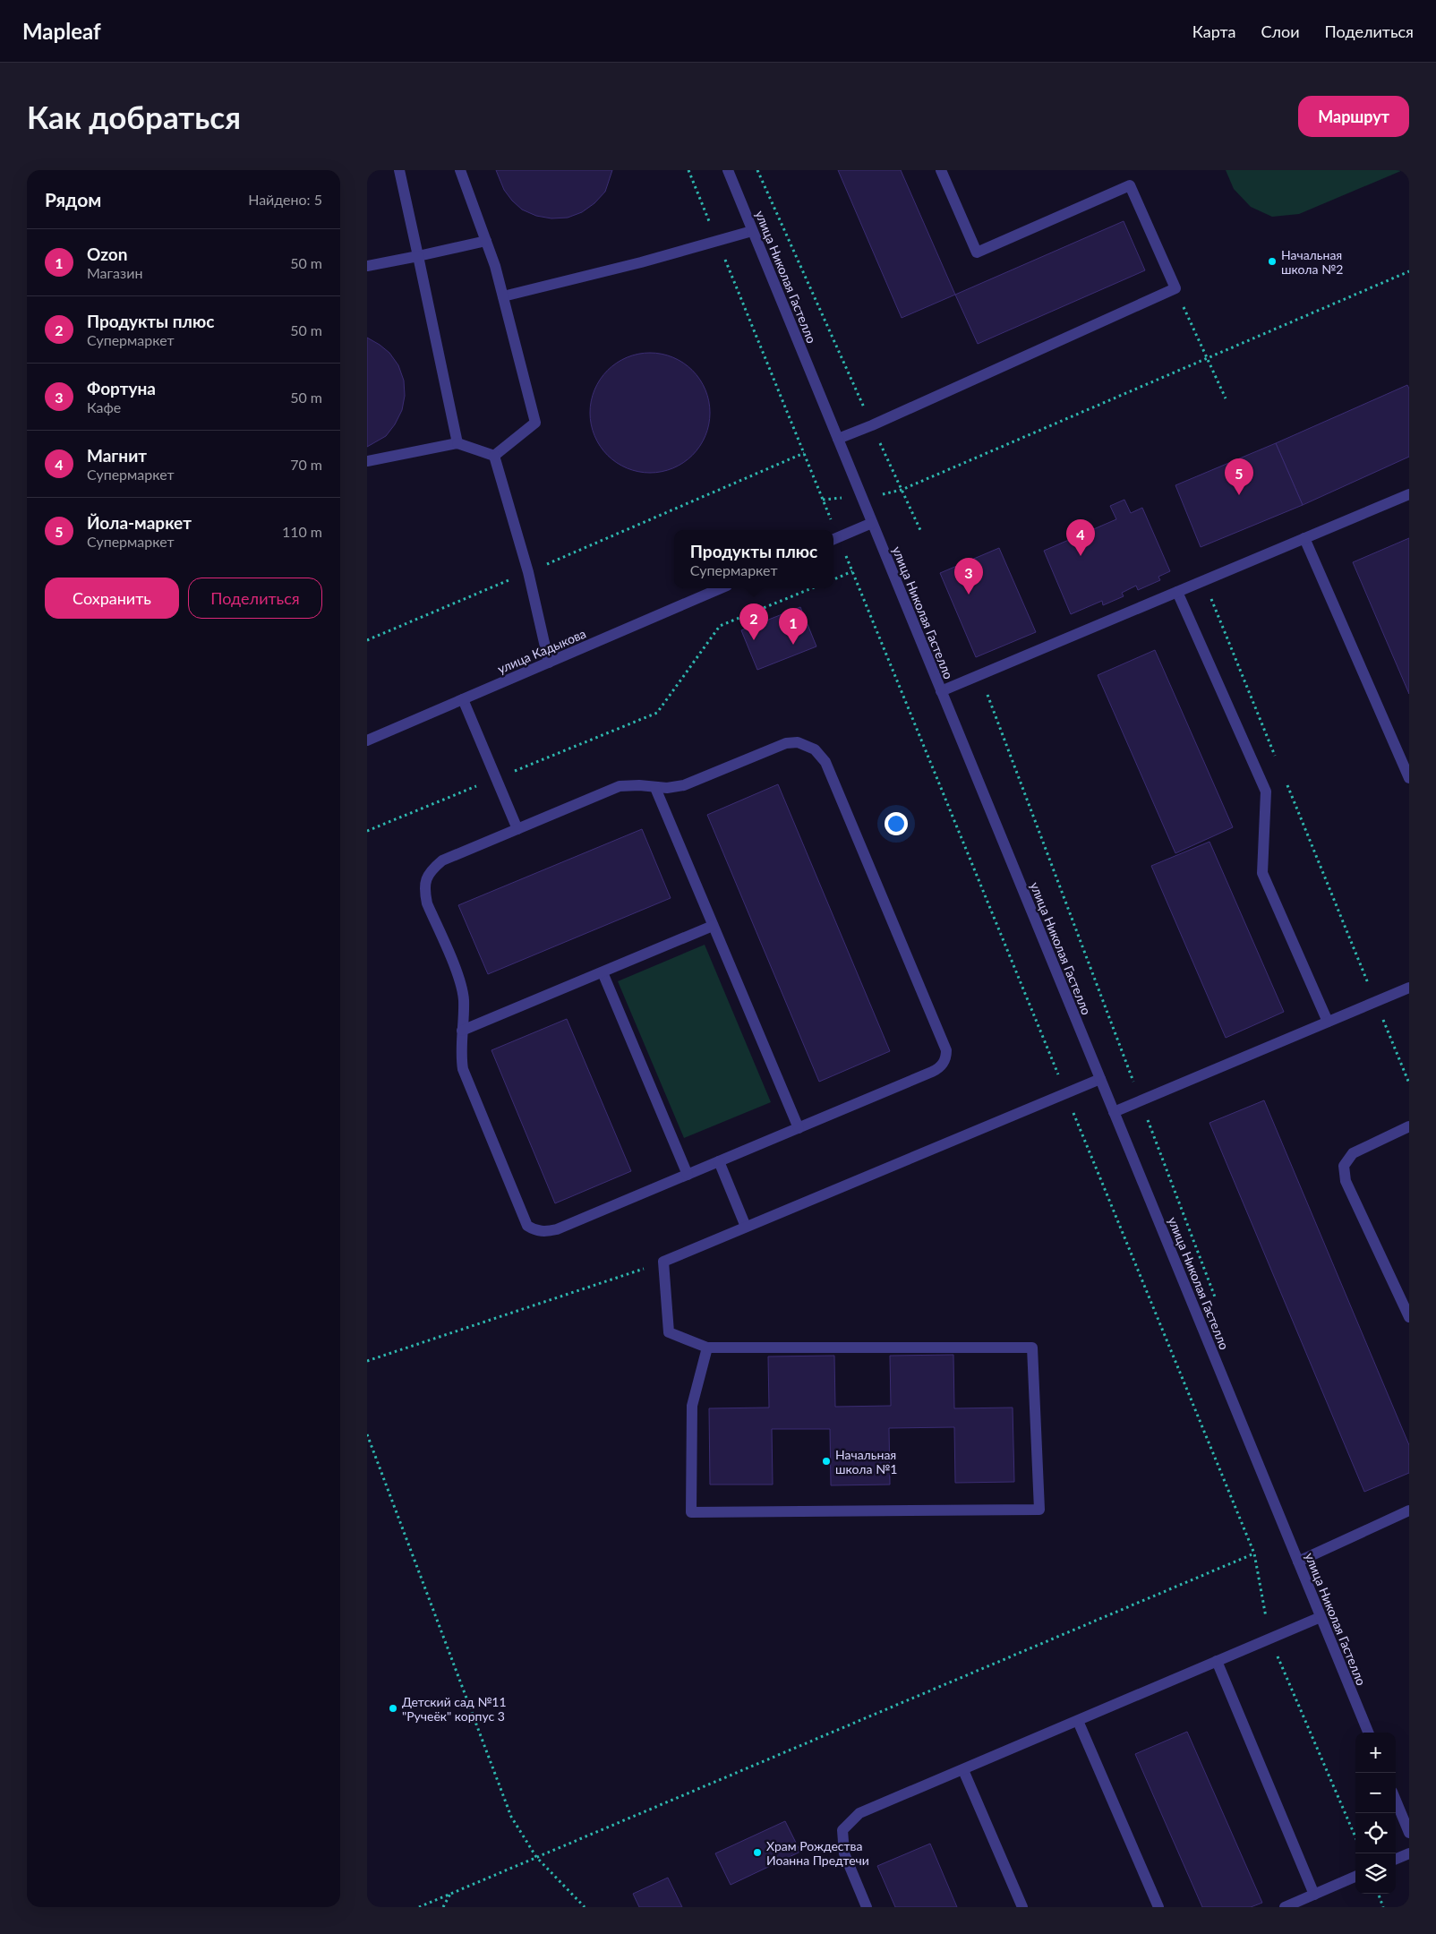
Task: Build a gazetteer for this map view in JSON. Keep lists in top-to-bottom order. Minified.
{"streets":{"street":["улица Николая Гастелло","улица Кадыкова"]},"places":["Начальная школа №2","Начальная школа №1","Детский сад №11 \"Ручеёк\" корпус 3","Храм Рождества Иоанна Предтечи"],"page":{"header":"Mapleaf","nav":["Карта","Слои","Поделиться"],"buttons":["Маршрут",["Сохранить","Поделиться"]],"title":"Как добраться","heading":["Рядом","Найдено: 5"],"list":[{"mark":"1","name":"Ozon","note":"Магазин","value":"50 m"},{"mark":"2","name":"Продукты плюс","note":"Супермаркет","value":"50 m"},{"mark":"3","name":"Фортуна","note":"Кафе","value":"50 m"},{"mark":"4","name":"Магнит","note":"Супермаркет","value":"70 m"},{"mark":"5","name":"Йола-маркет","note":"Супермаркет","value":"110 m"}],"pins":["5","4","3","2","1"],"popup":["Продукты плюс","Супермаркет"],"map_buttons":["+","−"]}}
